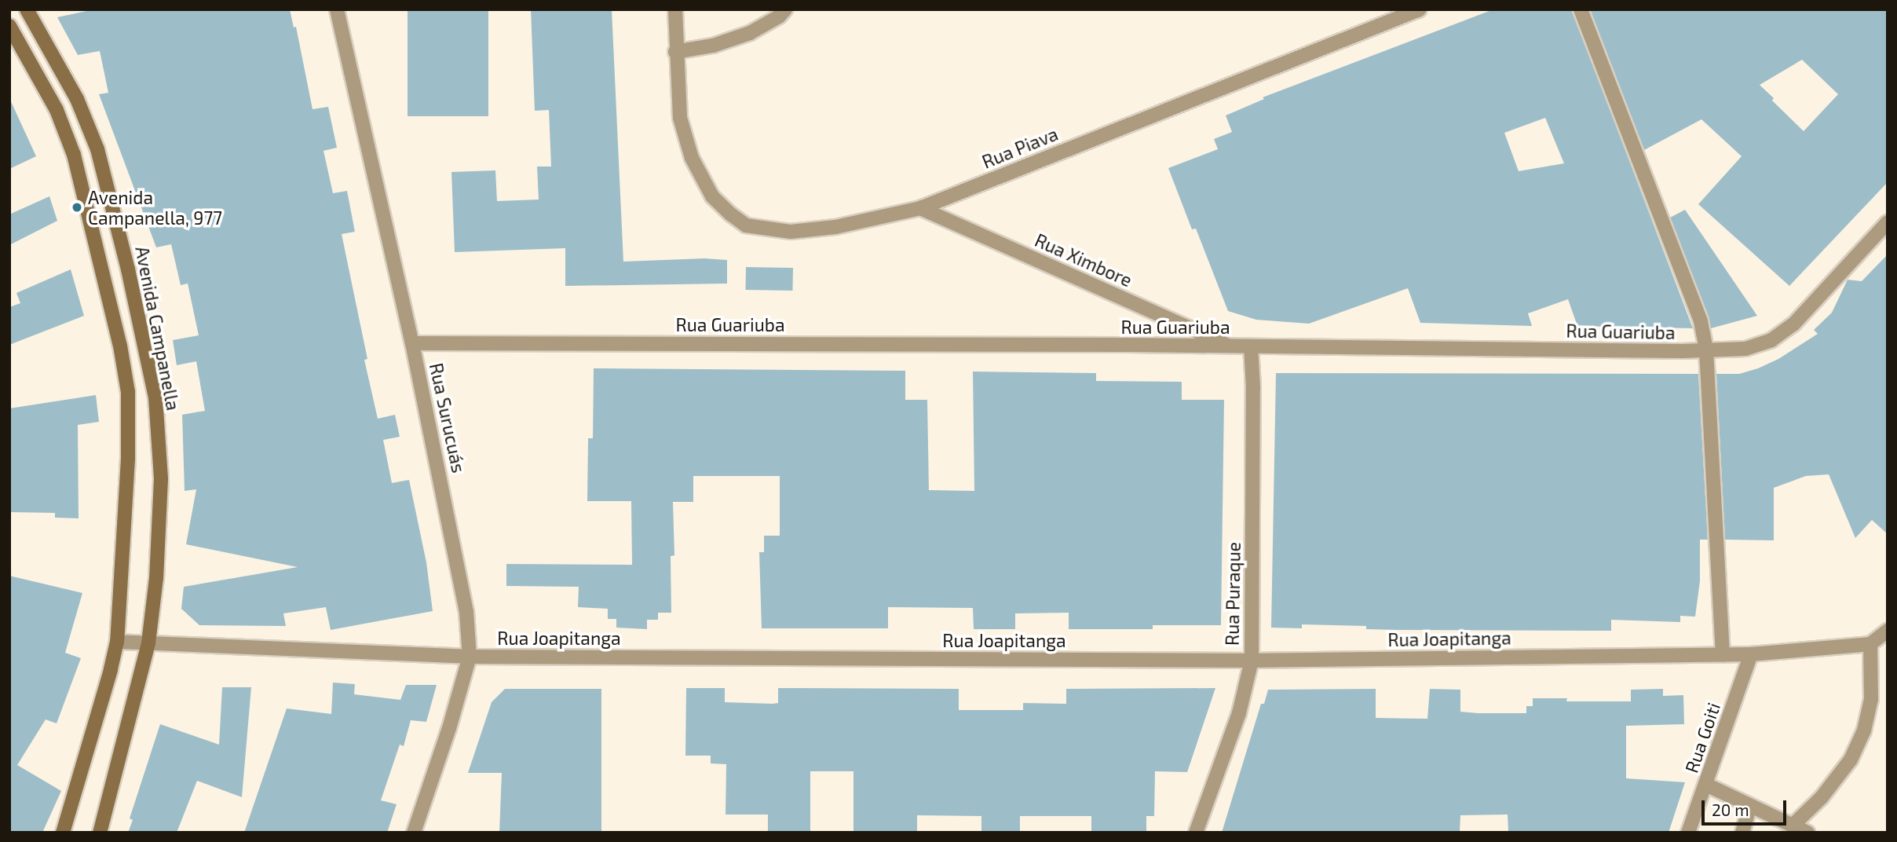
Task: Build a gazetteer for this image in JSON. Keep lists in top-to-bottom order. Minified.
{"streets":{"main road":["Avenida Campanella"],"street":["Rua Piava","Rua Ximbore","Rua Guariuba","Rua Surucuás","Rua Puraque","Rua Joapitanga","Rua Goiti"]},"crossings":[["Rua Piava","Rua Ximbore"],["Rua Ximbore","Rua Guariuba"],["Rua Guariuba","Rua Surucuás"],["Rua Guariuba","Rua Puraque"],["Avenida Campanella","Rua Joapitanga"],["Rua Surucuás","Rua Joapitanga"],["Rua Puraque","Rua Joapitanga"],["Rua Joapitanga","Rua Goiti"]],"places":["Avenida Campanella, 977"],"scale_bar":"20 m"}
